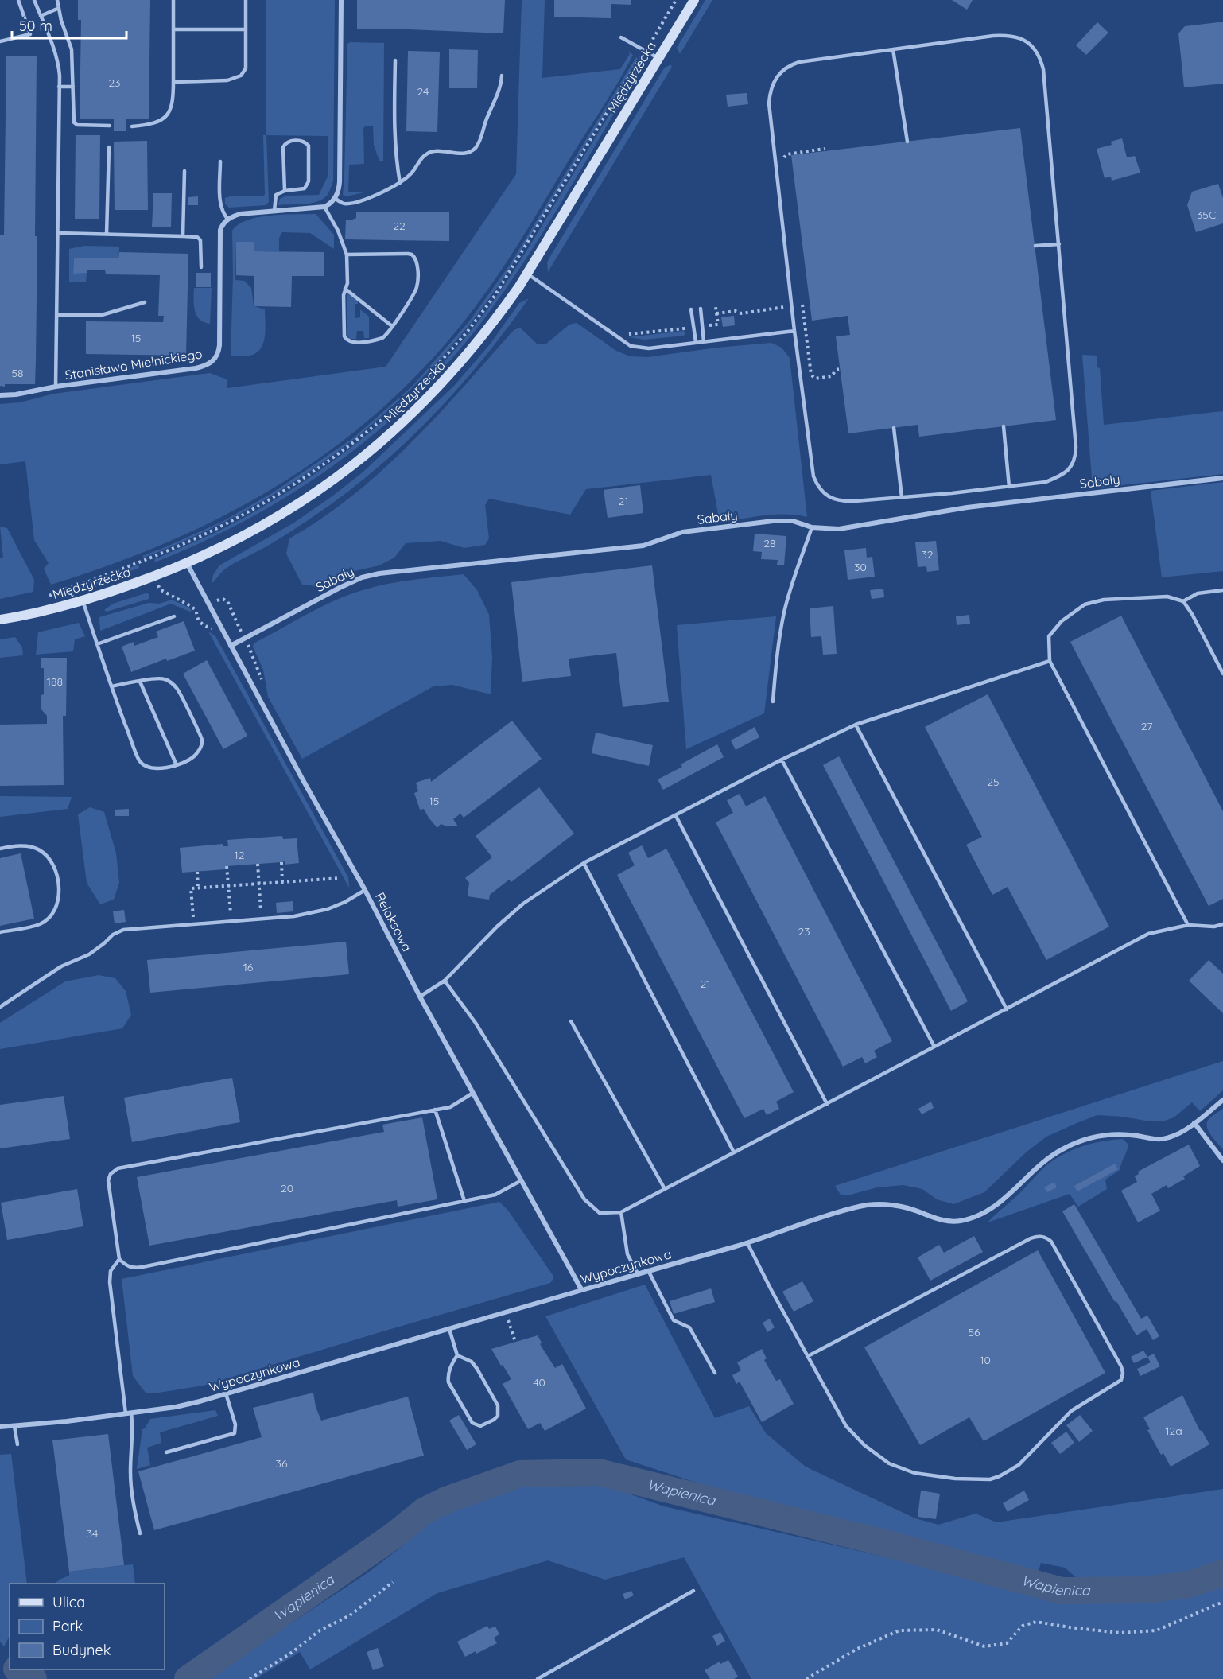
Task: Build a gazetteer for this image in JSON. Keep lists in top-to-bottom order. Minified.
{"streets":{"main road":["Międzyrzecka"],"street":["Stanisława Mielnickiego","Sabały","Relaksowa","Wypoczynkowa"]},"crossings":[["Międzyrzecka","Relaksowa"],["Sabały","Relaksowa"],["Relaksowa","Wypoczynkowa"]],"water":["Wapienica"],"house_numbers":["23","24","35C","22","15","58","21","28","32","30","188","27","25","15","12","23","16","21","20","56","10","40","12a","36","34"],"legend":["Ulica","Park","Budynek"],"scale_bar":"50 m"}
